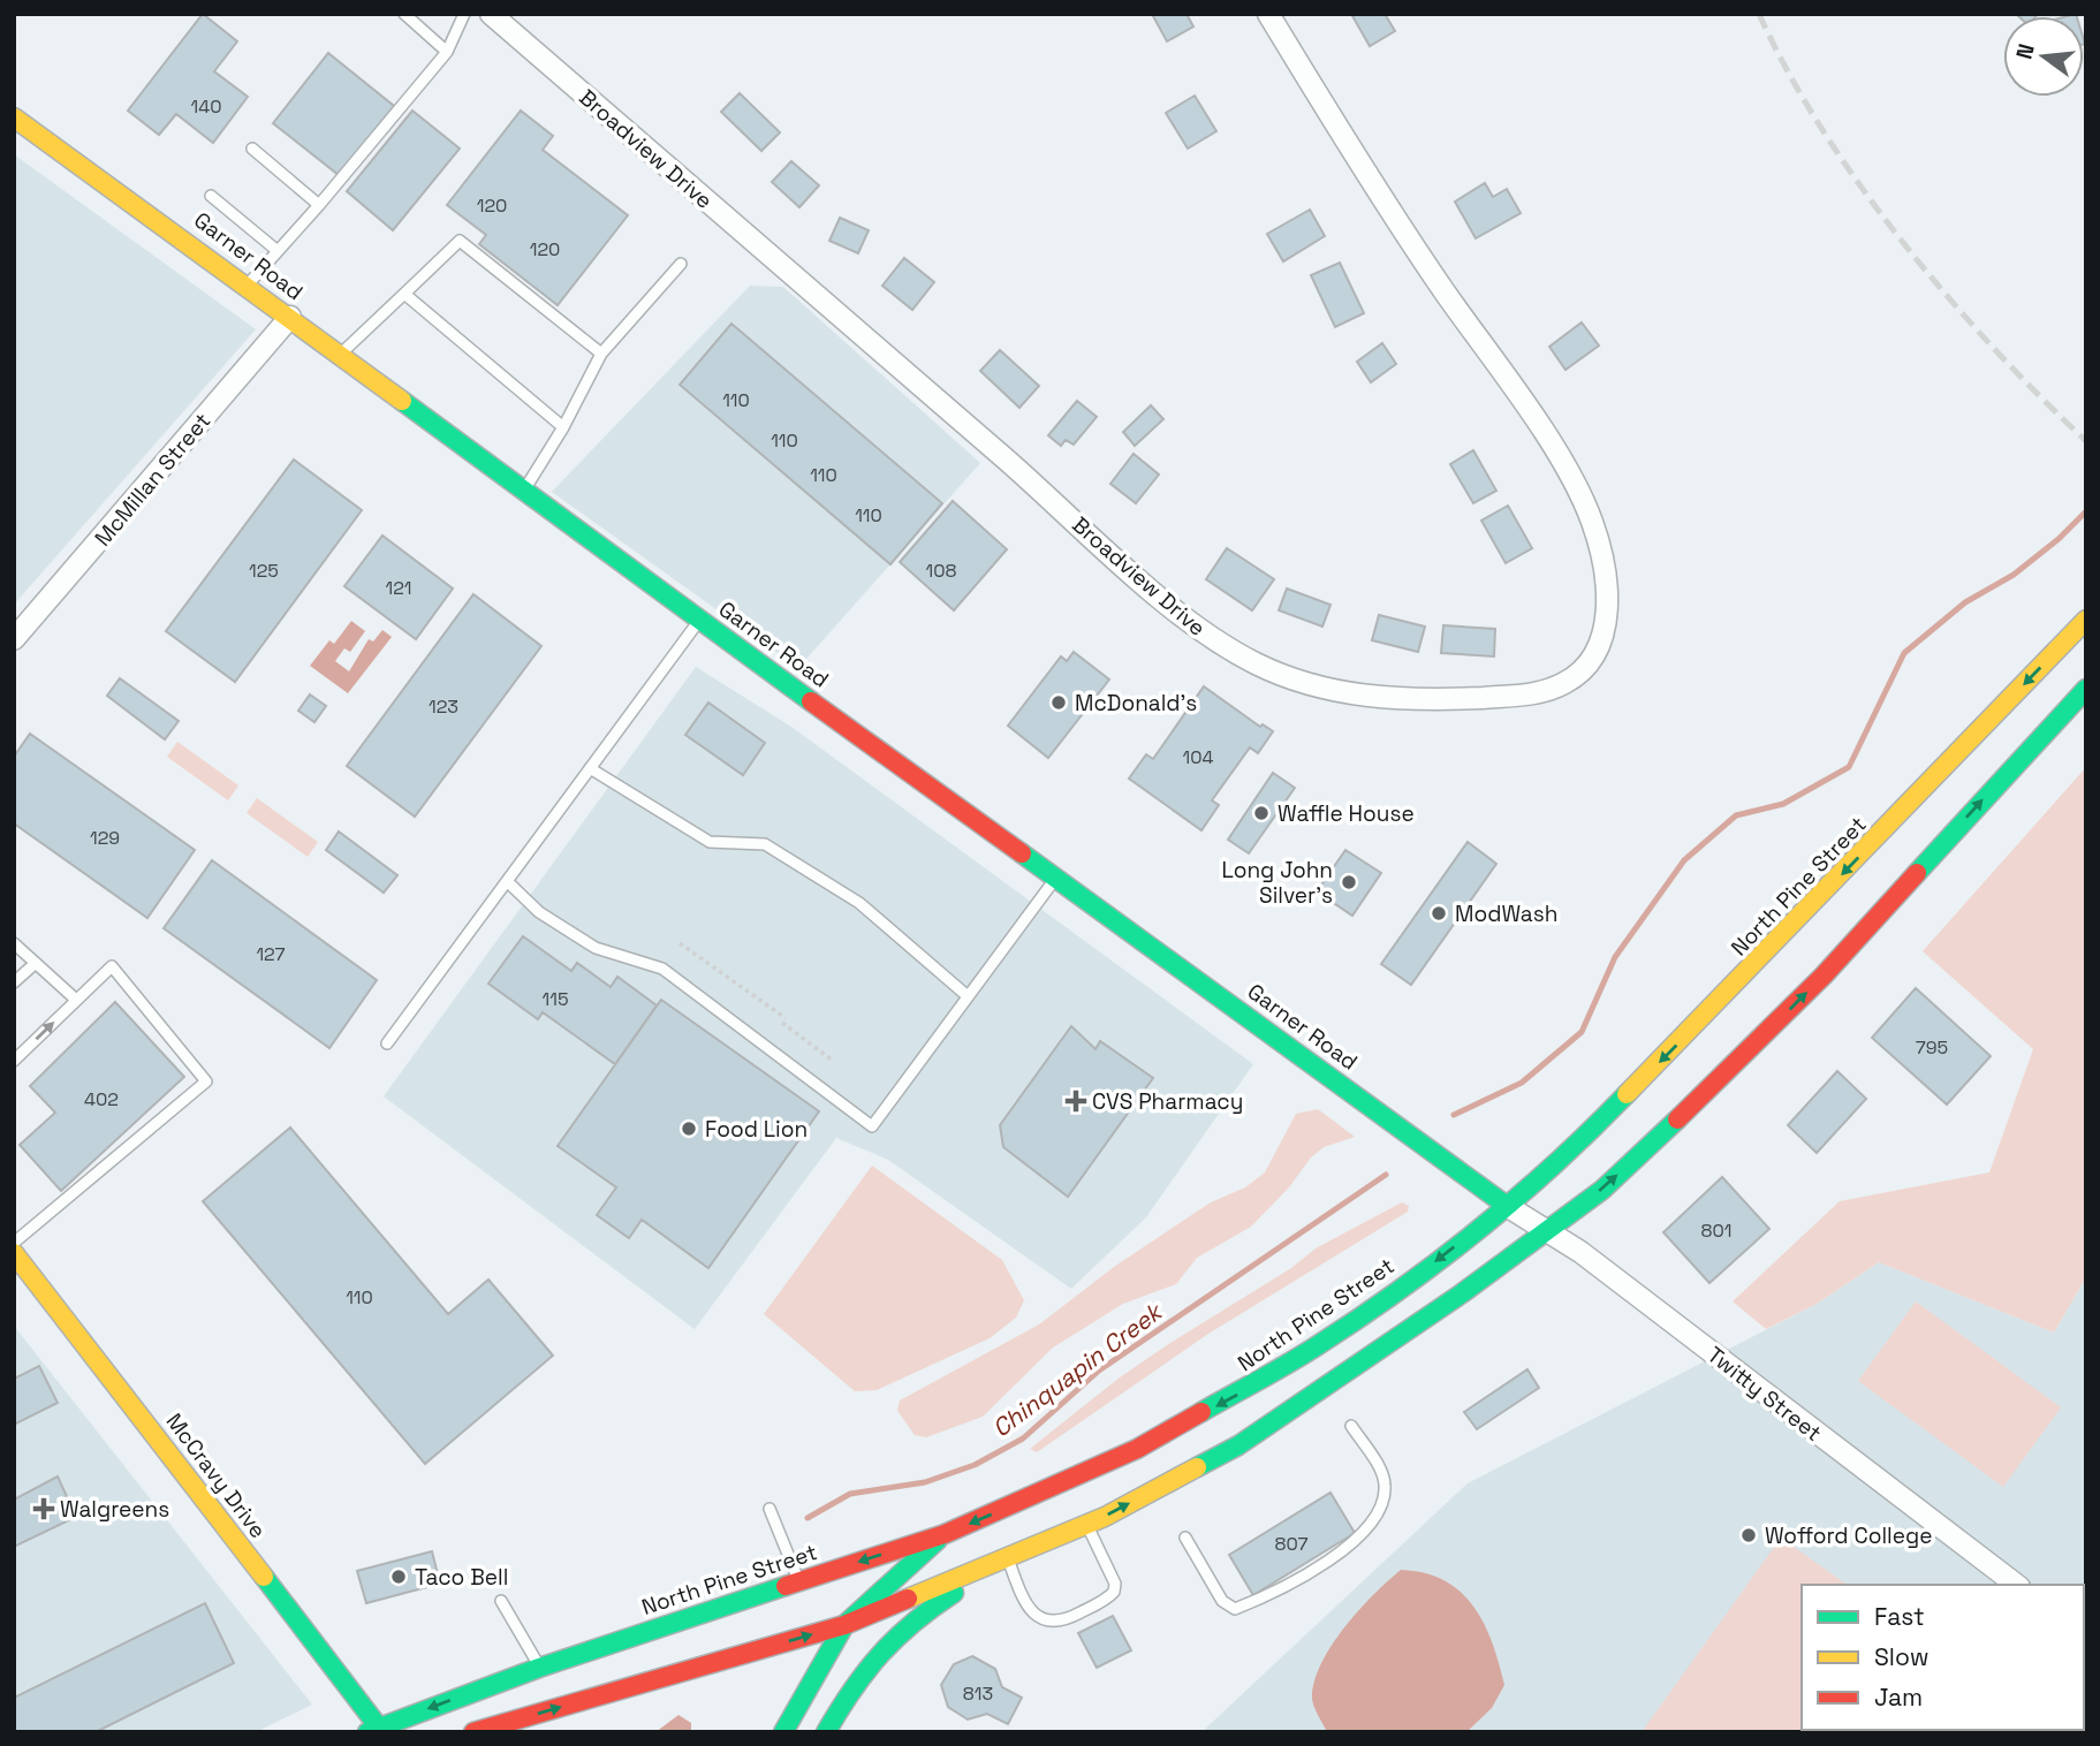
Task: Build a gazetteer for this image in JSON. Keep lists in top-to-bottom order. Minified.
{"streets":{"main road":["Garner Road","North Pine Street","McCravy Drive"],"street":["Broadview Drive","McMillan Street","Twitty Street"]},"crossings":[["Garner Road","McMillan Street"],["Garner Road","North Pine Street"],["Garner Road","Twitty Street"],["North Pine Street","Twitty Street"],["North Pine Street","McCravy Drive"]],"water":["Chinquapin Creek"],"places":{"other":["McDonald's","Waffle House","Long John Silver's","ModWash","Food Lion","Wofford College","Taco Bell"],"health":["CVS Pharmacy","Walgreens"]},"house_numbers":["140","120","120","110","110","110","110","125","108","121","123","104","129","127","115","795","402","801","110","807","813"],"legend":["Fast","Slow","Jam"],"north":"left"}
